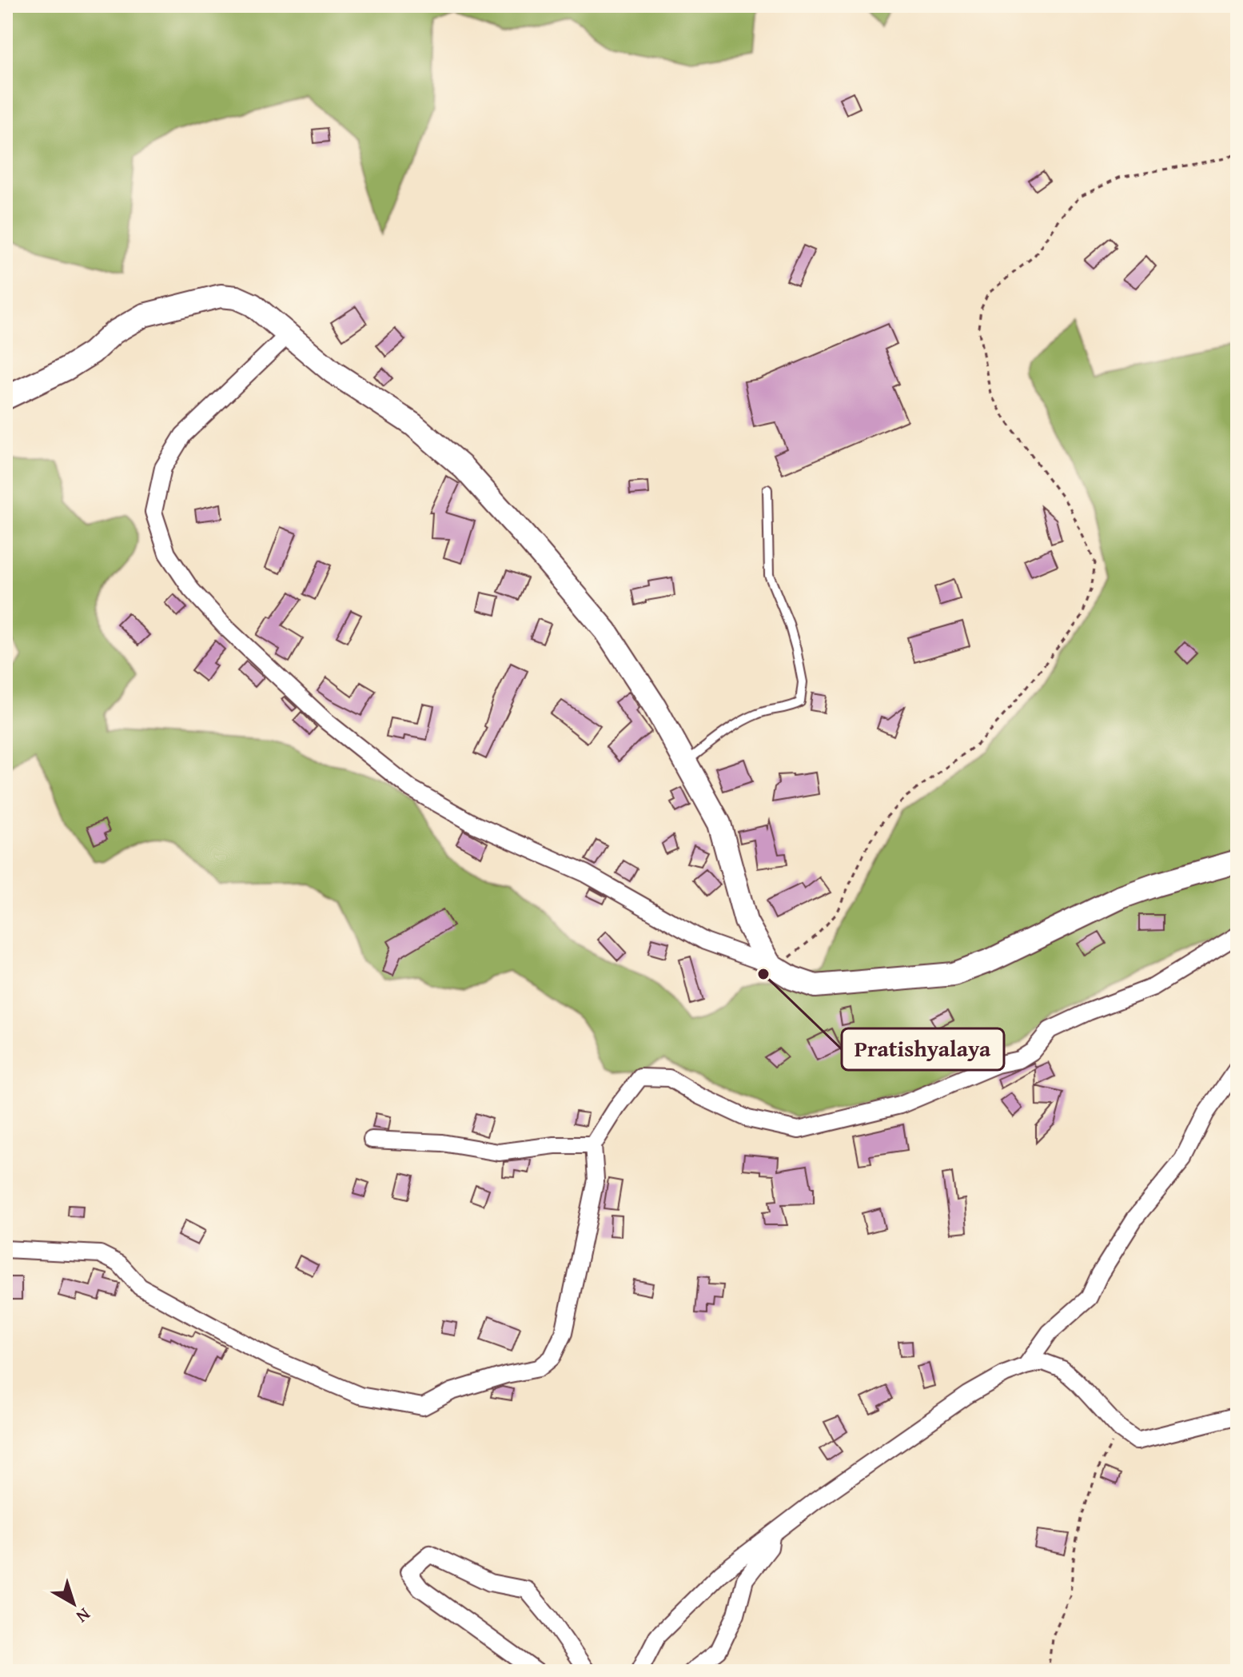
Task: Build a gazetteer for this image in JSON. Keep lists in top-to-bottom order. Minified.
{"places":["Pratishyalaya"],"north":"bottom right"}
